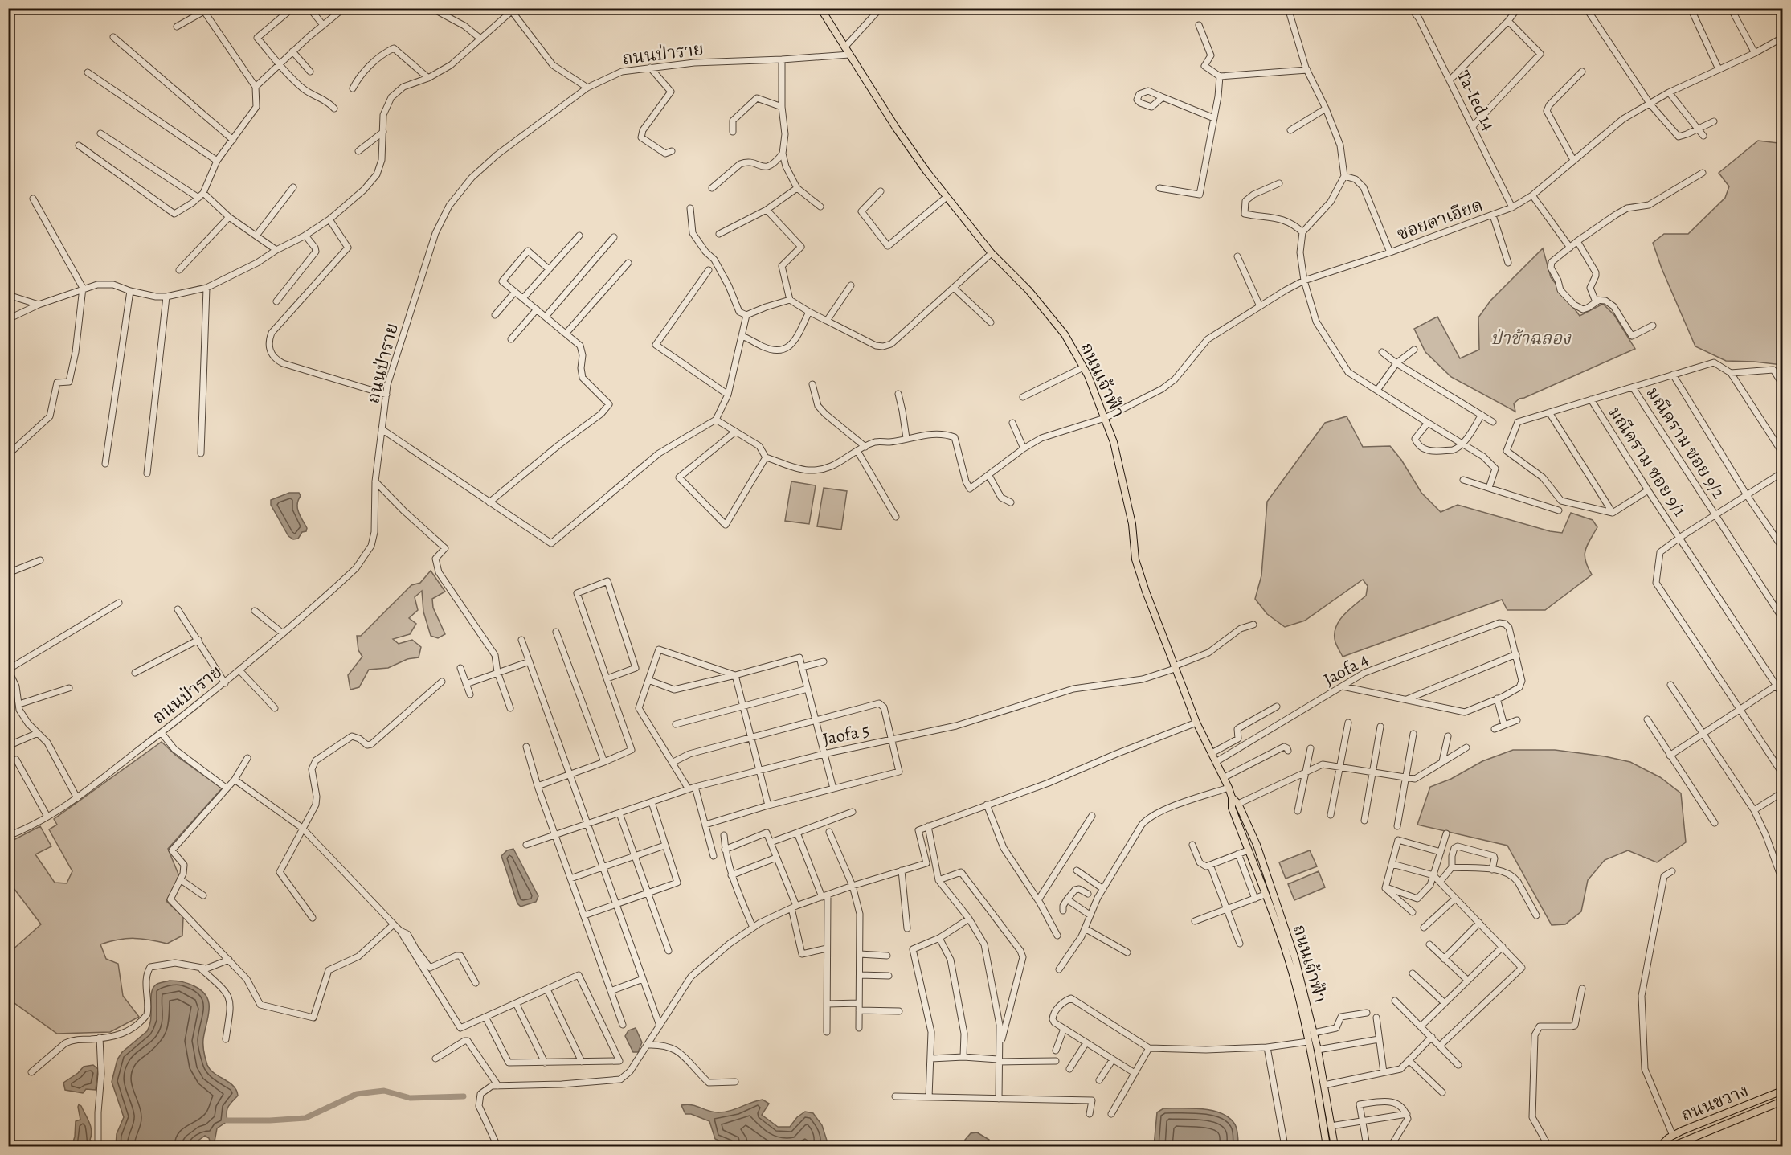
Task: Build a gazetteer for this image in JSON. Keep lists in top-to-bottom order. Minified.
{"streets":{"main road":["ถนนเจ้าฟ้า","ถนนขวาง"],"street":["ถนนป่าราย","Ta-Ied 14","ซอยตาเอียด","มณีคราม ซอย 9/2","มณีคราม ซอย 9/1","Jaofa 4","Jaofa 5"]},"crossings":[["ถนนป่าราย","ถนนเจ้าฟ้า"],["Ta-Ied 14","ซอยตาเอียด"],["ซอยตาเอียด","ถนนเจ้าฟ้า"],["ถนนเจ้าฟ้า","Jaofa 4"],["ถนนเจ้าฟ้า","Jaofa 5"]],"parks":["ป่าช้าฉลอง"]}
